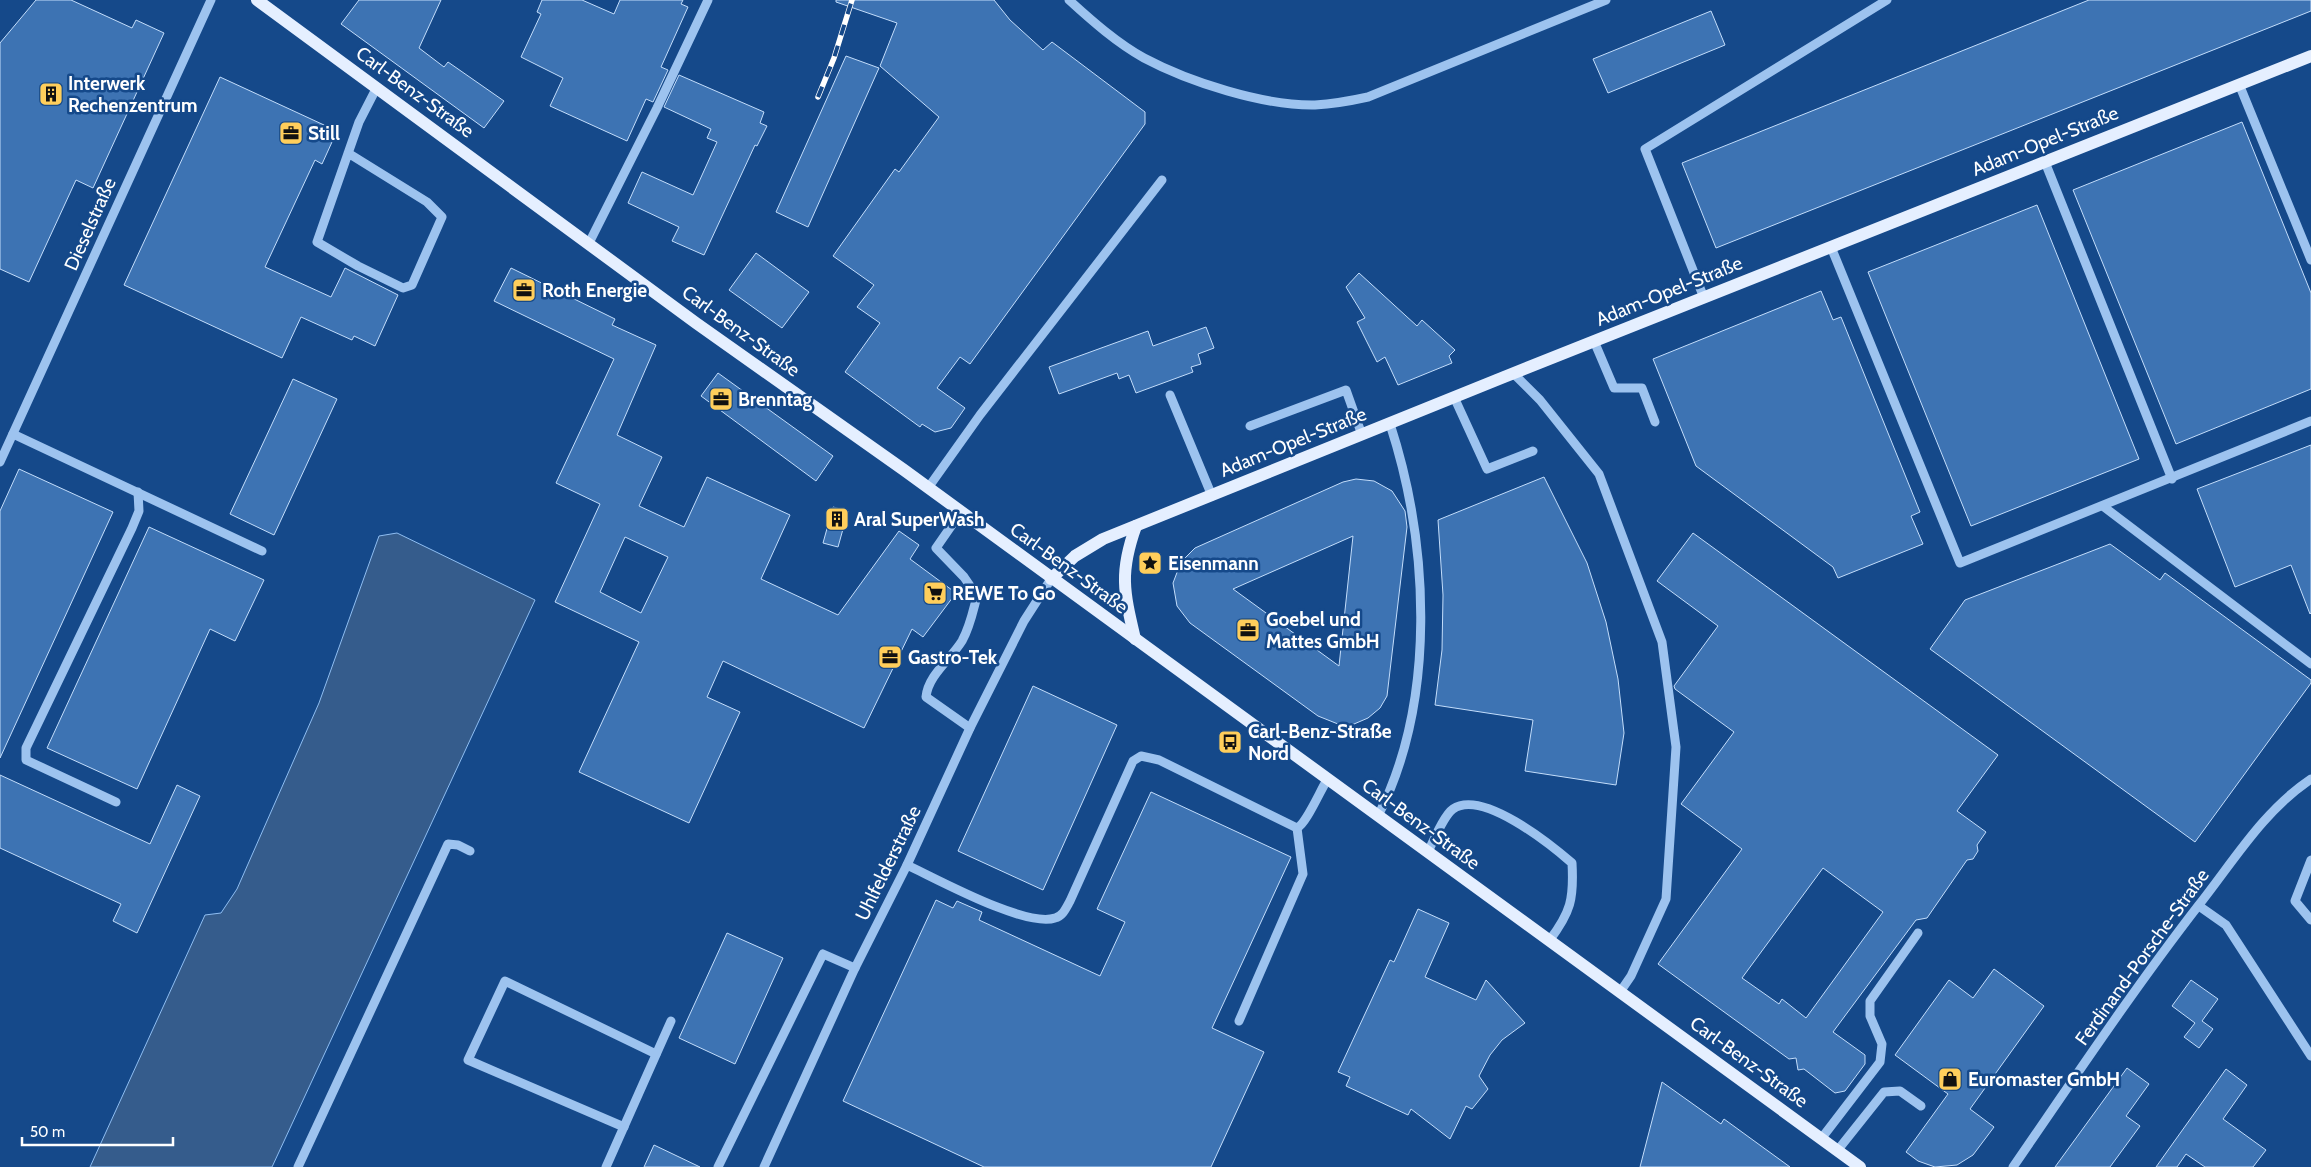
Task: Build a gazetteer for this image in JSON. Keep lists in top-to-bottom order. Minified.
{"streets":{"main road":["Carl-Benz-Straße","Adam-Opel-Straße"],"street":["Dieselstraße","Uhlfelderstraße","Ferdinand-Porsche-Straße"]},"crossings":[["Carl-Benz-Straße","Adam-Opel-Straße"],["Carl-Benz-Straße","Uhlfelderstraße"],["Adam-Opel-Straße","Uhlfelderstraße"]],"places":{"building":["Interwerk Rechenzentrum","Aral SuperWash"],"office":["Still","Roth Energie","Brenntag","Goebel und Mattes GmbH","Gastro-Tek"],"place":["Eisenmann"],"supermarket":["REWE To Go"],"bus stop":["Carl-Benz-Straße Nord"],"shop":["Euromaster GmbH"]},"scale_bar":"50 m"}
